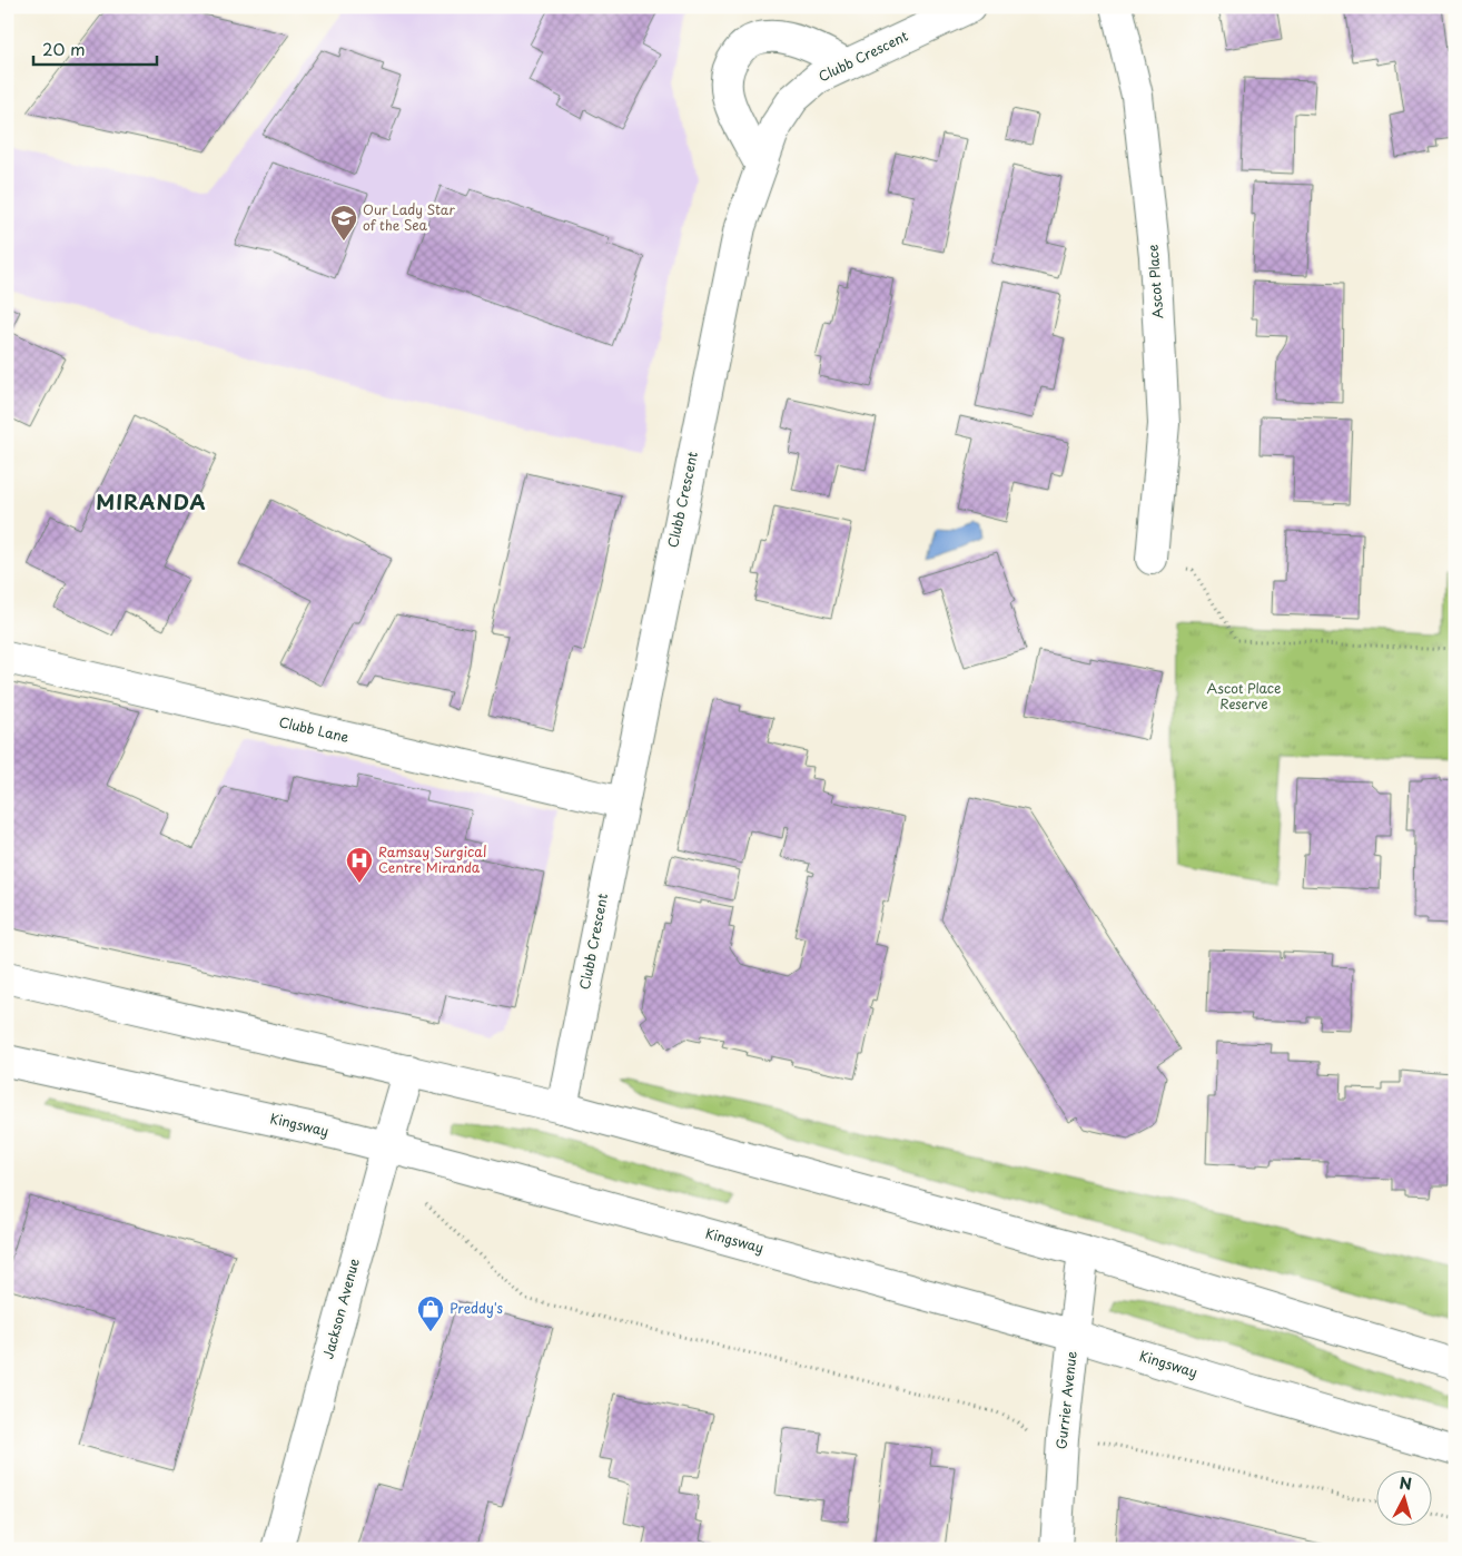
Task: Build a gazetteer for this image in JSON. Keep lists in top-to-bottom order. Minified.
{"streets":{"main road":["Clubb Crescent","Ascot Place","Clubb Lane","Kingsway","Jackson Avenue","Gurrier Avenue"]},"crossings":[["Clubb Crescent","Clubb Lane"],["Kingsway","Jackson Avenue"],["Kingsway","Gurrier Avenue"]],"districts":["MIRANDA"],"parks":["Ascot Place Reserve"],"places":{"school or university":["Our Lady Star of the Sea"],"hospital":["Ramsay Surgical Centre Miranda"],"shop":["Preddy's"]},"scale_bar":"20 m","north":"top"}
